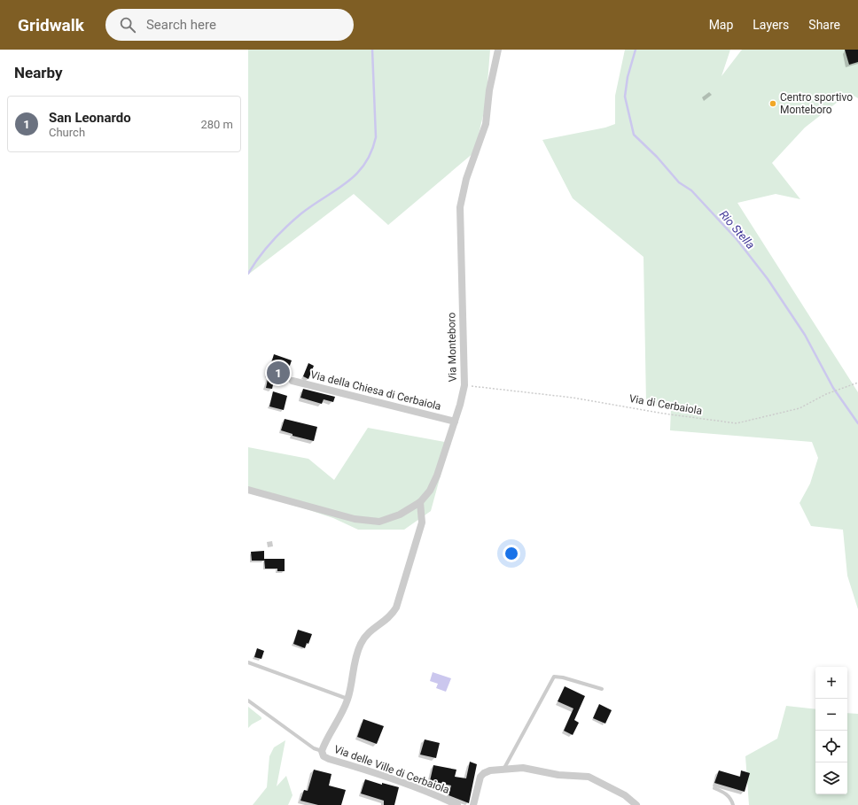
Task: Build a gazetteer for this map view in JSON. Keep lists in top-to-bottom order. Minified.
{"streets":{"street":["Via Monteboro","Via della Chiesa di Cerbaiola","Via delle Ville di Cerbaiola"],"path":["Via di Cerbaiola"]},"crossings":[["Via Monteboro","Via della Chiesa di Cerbaiola"],["Via Monteboro","Via di Cerbaiola"],["Via Monteboro","Via delle Ville di Cerbaiola"]],"water":["Rio Stella"],"places":["Centro sportivo Monteboro"],"page":{"header":"Gridwalk","search":"Search here","nav":["Map","Layers","Share"],"heading":"Nearby","list":[{"mark":"1","name":"San Leonardo","note":"Church","value":"280 m"}],"pins":"1","map_buttons":["+","−"]}}
